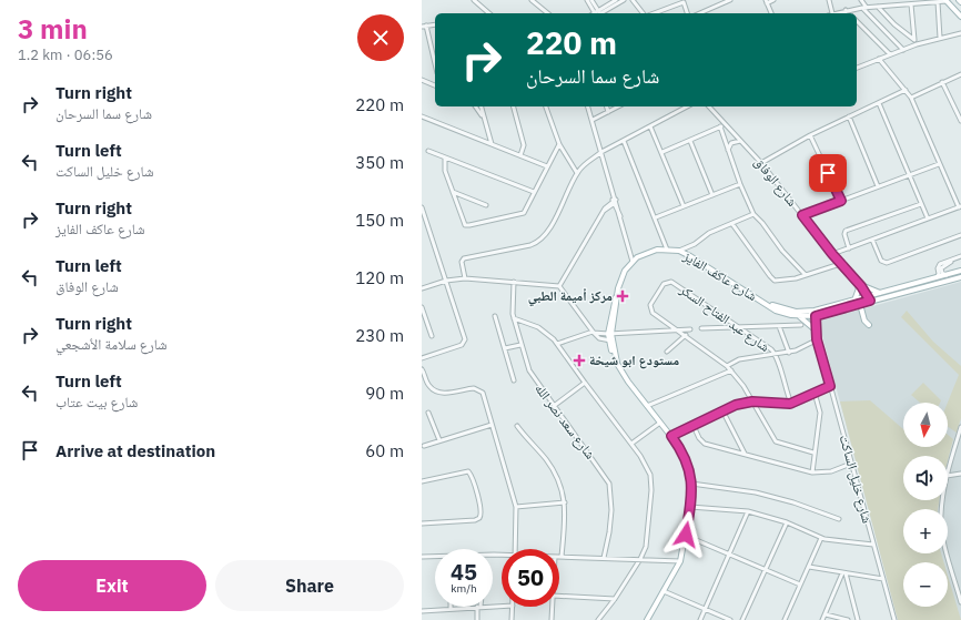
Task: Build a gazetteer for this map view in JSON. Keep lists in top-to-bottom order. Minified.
{"streets":{"main road":["شارع عاكف الفايز"],"street":["شارع الوفاق","شارع عبد الفتاح السكر","شارع سعد نصر الله","شارع خليل الساكت"]},"crossings":[["شارع الوفاق","شارع عاكف الفايز"],["شارع عاكف الفايز","شارع خليل الساكت"]],"places":{"health":["مركز أميمة الطبي","مستودع ابو شيخة"]},"north":"bottom","page":{"heading":["3 min","1.2 km · 06:56"],"turn":["220 m","شارع سما السرحان"],"list":[{"name":"Turn right","note":"شارع سما السرحان","value":"220 m"},{"name":"Turn left","note":"شارع خليل الساكت","value":"350 m"},{"name":"Turn right","note":"شارع عاكف الفايز","value":"150 m"},{"name":"Turn left","note":"شارع الوفاق","value":"120 m"},{"name":"Turn right","note":"شارع سلامة الأشجعي","value":"230 m"},{"name":"Turn left","note":"شارع بيت عتاب","value":"90 m"},{"name":"Arrive at destination","value":"60 m"}],"map_buttons":["+","−"],"speed":"45 km/h","limit":"50","buttons":["Exit","Share"]}}
